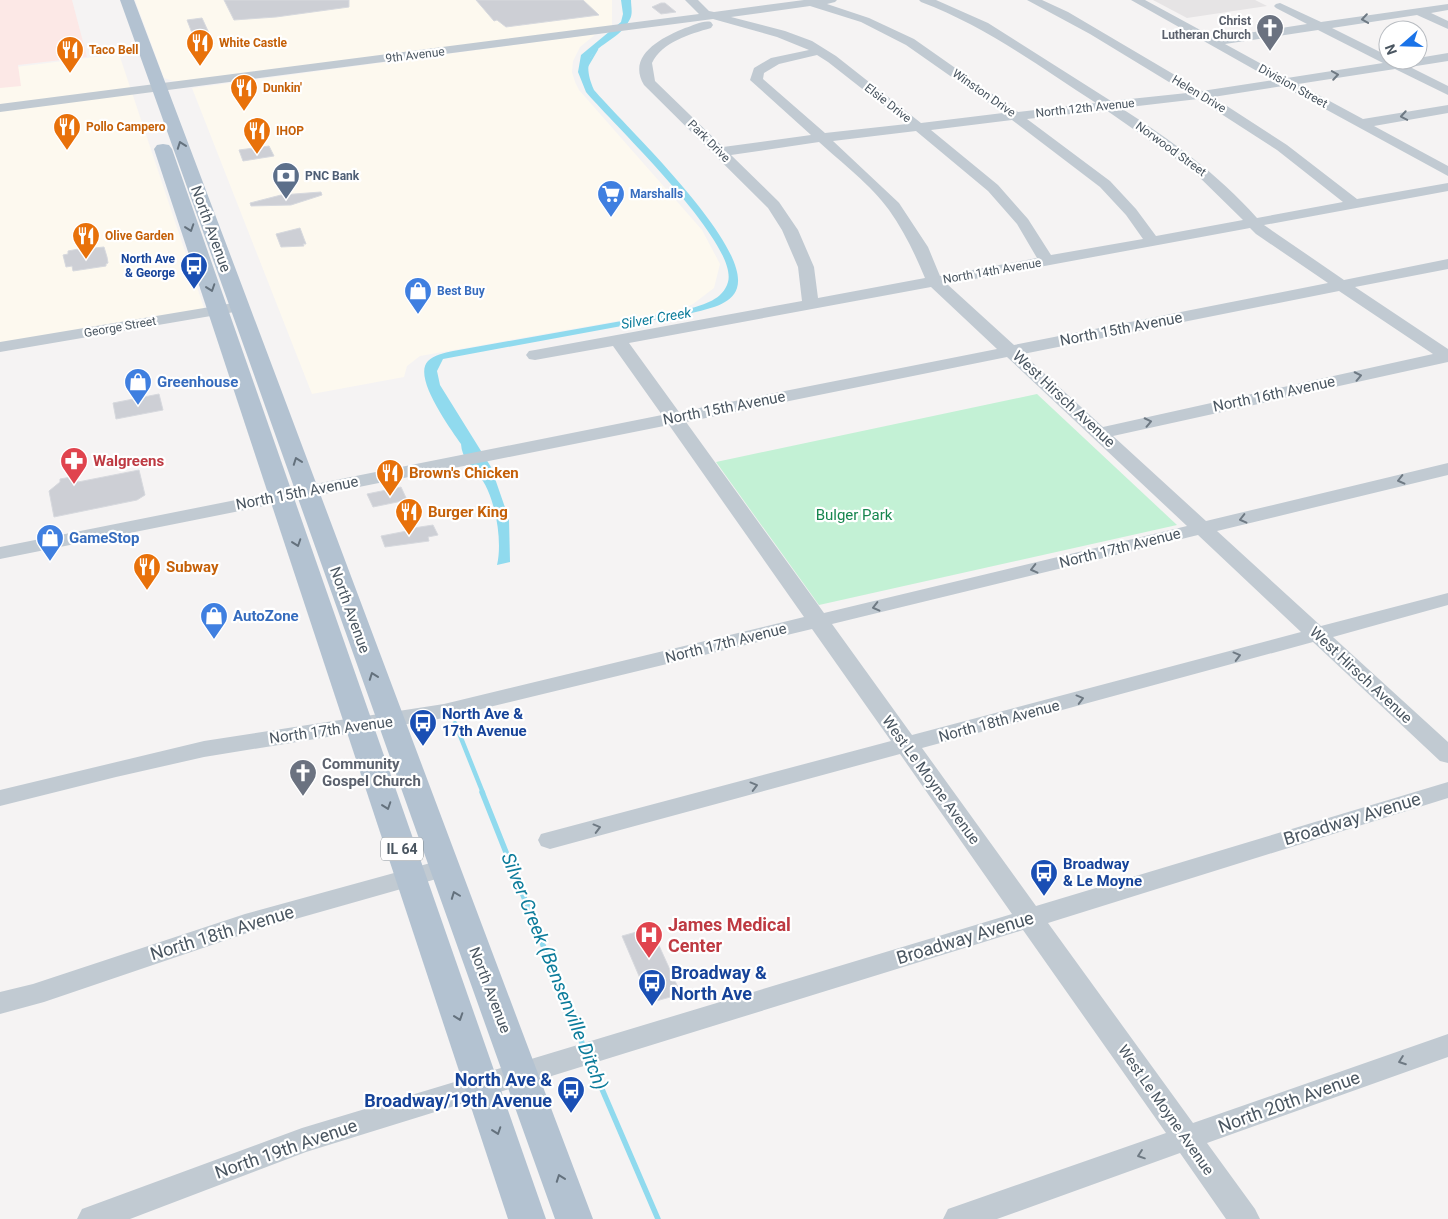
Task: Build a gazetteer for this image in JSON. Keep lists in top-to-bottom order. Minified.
{"streets":{"main road":["North Avenue","IL 64"],"street":["9th Avenue","Division Street","Winston Drive","Helen Drive","Elsie Drive","North 12th Avenue","Park Drive","Norwood Street","North 14th Avenue","George Street","North 15th Avenue","North 16th Avenue","West Hirsch Avenue","North 17th Avenue","North 18th Avenue","West Le Moyne Avenue","Broadway Avenue","North 20th Avenue","North 19th Avenue"]},"crossings":[["9th Avenue","Winston Drive"],["9th Avenue","Elsie Drive"],["9th Avenue","Park Drive"],["9th Avenue","North Avenue"],["Division Street","North 12th Avenue"],["Winston Drive","North 12th Avenue"],["Winston Drive","North 14th Avenue"],["Helen Drive","North 12th Avenue"],["Helen Drive","North 14th Avenue"],["Elsie Drive","North 12th Avenue"],["Elsie Drive","Park Drive"],["Elsie Drive","North 14th Avenue"],["Elsie Drive","West Hirsch Avenue"],["North 12th Avenue","Park Drive"],["North 12th Avenue","Norwood Street"],["North 12th Avenue","West Hirsch Avenue"],["Park Drive","North 14th Avenue"],["Norwood Street","North 14th Avenue"],["Norwood Street","North 15th Avenue"],["Norwood Street","North 16th Avenue"],["North Avenue","George Street"],["North Avenue","North 15th Avenue"],["North Avenue","North 17th Avenue"],["North Avenue","North 18th Avenue"],["North Avenue","Broadway Avenue"],["North Avenue","North 19th Avenue"],["North 14th Avenue","West Hirsch Avenue"],["North 14th Avenue","West Le Moyne Avenue"],["North 15th Avenue","West Hirsch Avenue"],["North 15th Avenue","West Le Moyne Avenue"],["North 16th Avenue","West Hirsch Avenue"],["West Hirsch Avenue","North 17th Avenue"],["West Hirsch Avenue","North 18th Avenue"],["North 17th Avenue","West Le Moyne Avenue"],["North 18th Avenue","West Le Moyne Avenue"],["West Le Moyne Avenue","Broadway Avenue"],["West Le Moyne Avenue","North 20th Avenue"],["Broadway Avenue","North 19th Avenue"]],"one_way":["North 16th Avenue","North 17th Avenue","North 18th Avenue","North 20th Avenue"],"water":["Silver Creek","Silver Creek (Bensenville Ditch)"],"parks":["Bulger Park"],"places":{"church":["Christ Lutheran Church","Community Gospel Church"],"restaurant":["White Castle","Taco Bell","Dunkin'","Pollo Campero","IHOP","Olive Garden","Brown's Chicken","Burger King","Subway"],"bank":["PNC Bank"],"supermarket":["Marshalls"],"bus stop":["North Ave & George","North Ave & 17th Avenue","Broadway & Le Moyne","Broadway & North Ave","North Ave & Broadway/19th Avenue"],"shop":["Best Buy","Greenhouse","GameStop","AutoZone"],"pharmacy":["Walgreens"],"hospital":["James Medical Center"]},"north":"left"}
